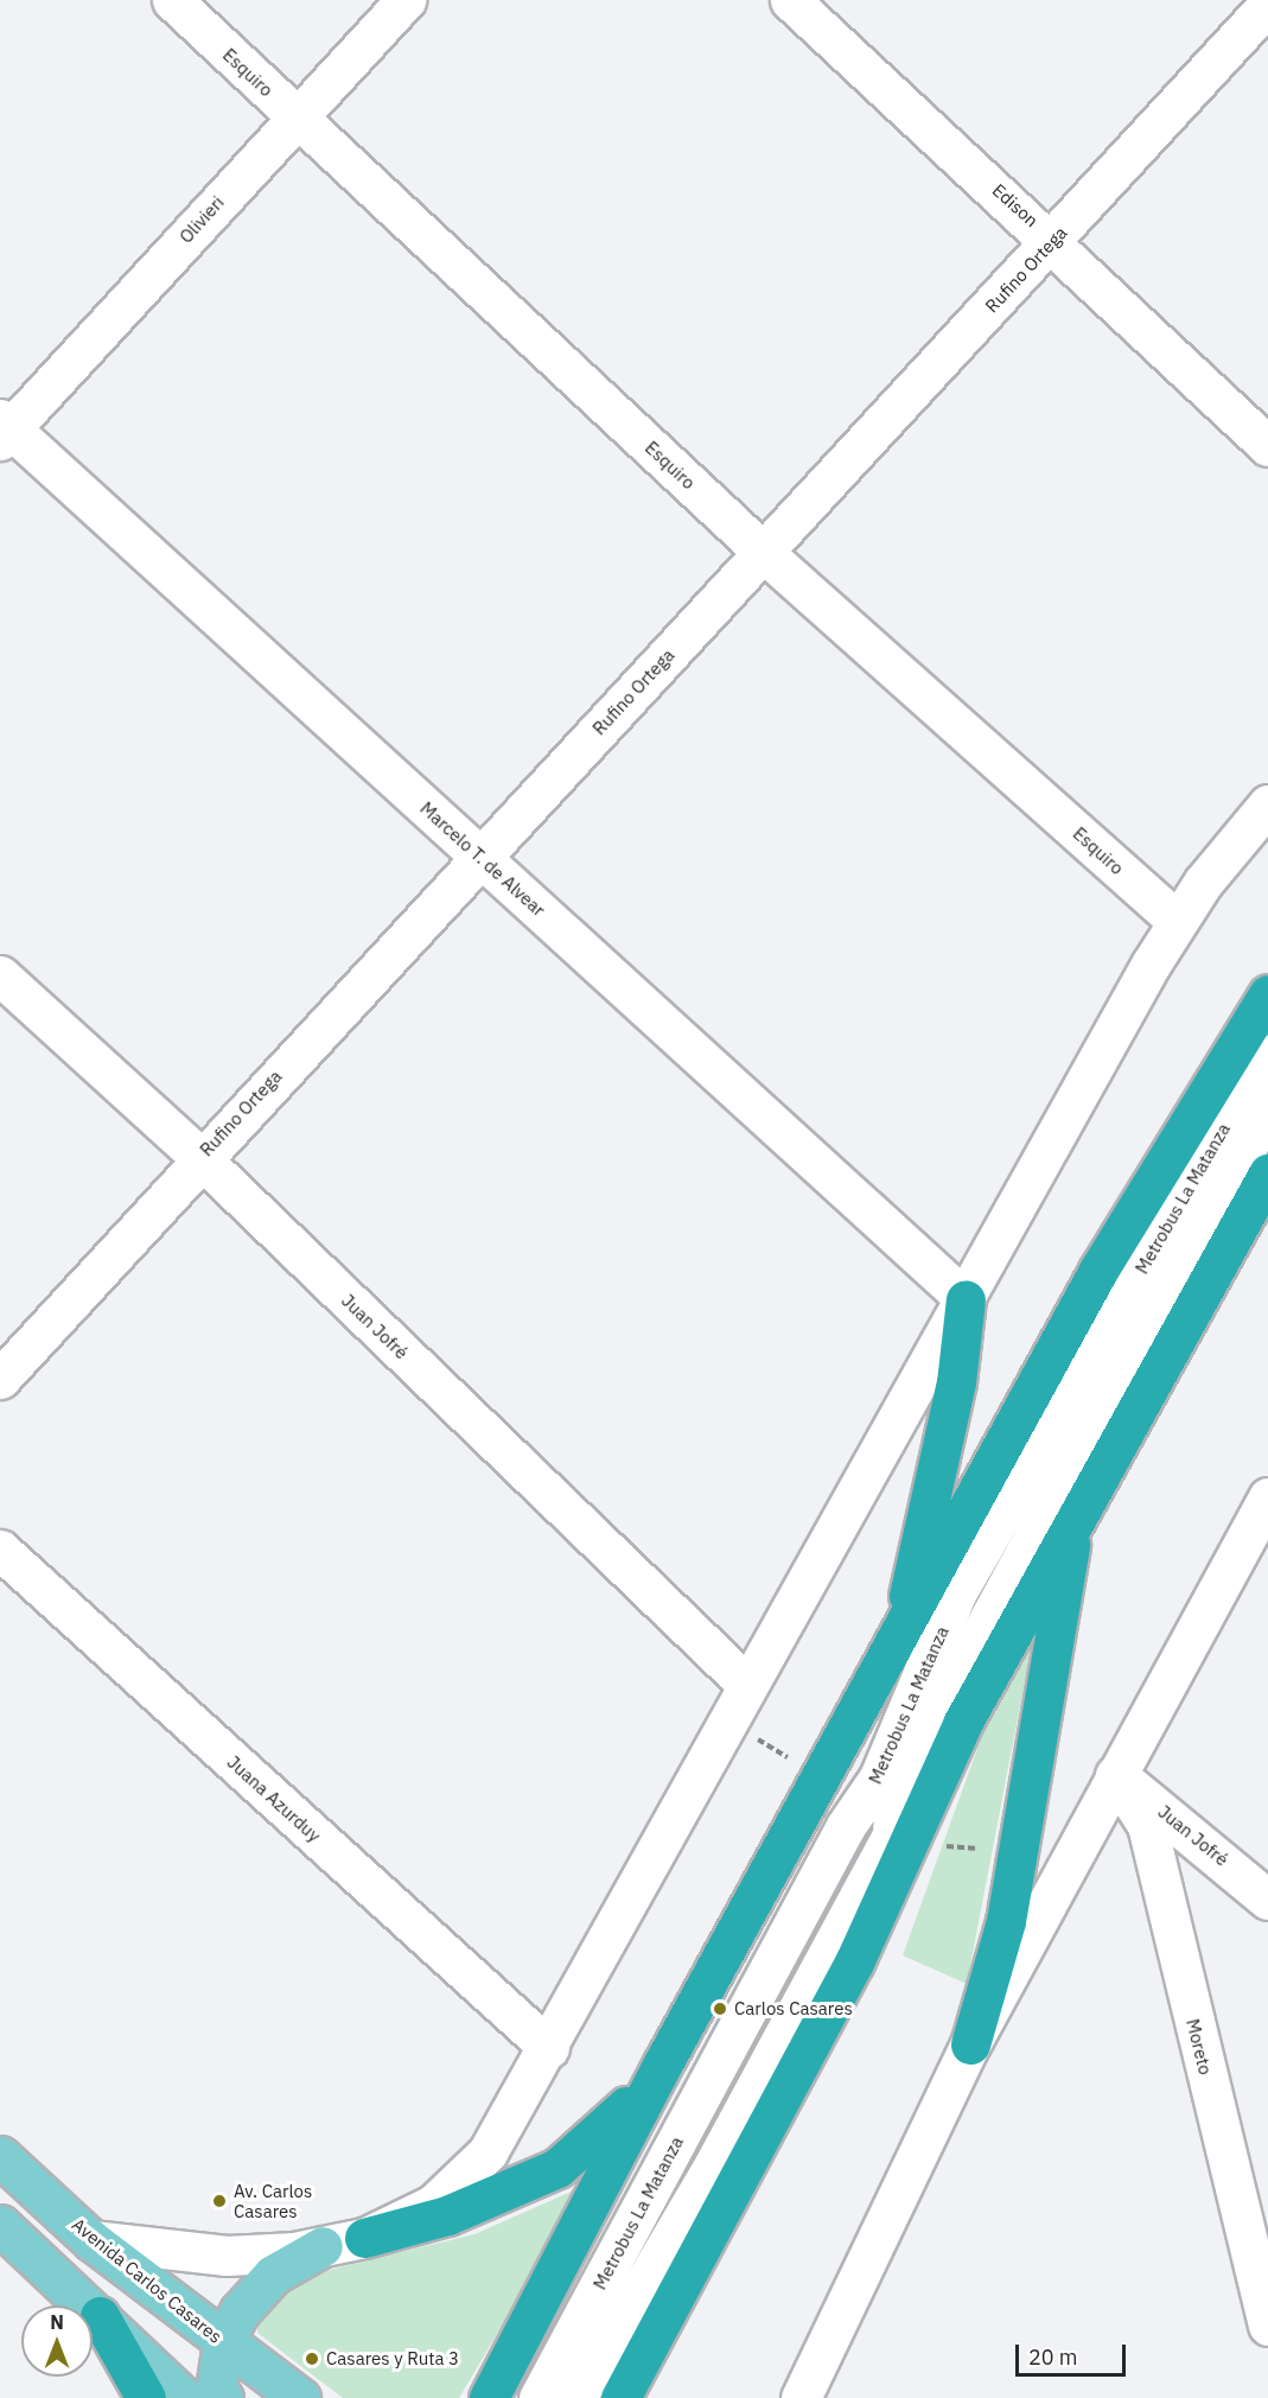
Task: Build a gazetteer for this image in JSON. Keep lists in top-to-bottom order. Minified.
{"streets":{"main road":["Avenida Carlos Casares"],"street":["Esquiro","Edison","Olivieri","Rufino Ortega","Marcelo T. de Alvear","Metrobus La Matanza","Juan Jofré","Juana Azurduy","Moreto"]},"crossings":[["Esquiro","Olivieri"],["Esquiro","Rufino Ortega"],["Edison","Rufino Ortega"],["Olivieri","Marcelo T. de Alvear"],["Rufino Ortega","Marcelo T. de Alvear"],["Rufino Ortega","Juan Jofré"],["Juan Jofré","Moreto"]],"places":["Carlos Casares","Av. Carlos Casares","Casares y Ruta 3"],"scale_bar":"20 m","north":"top"}
